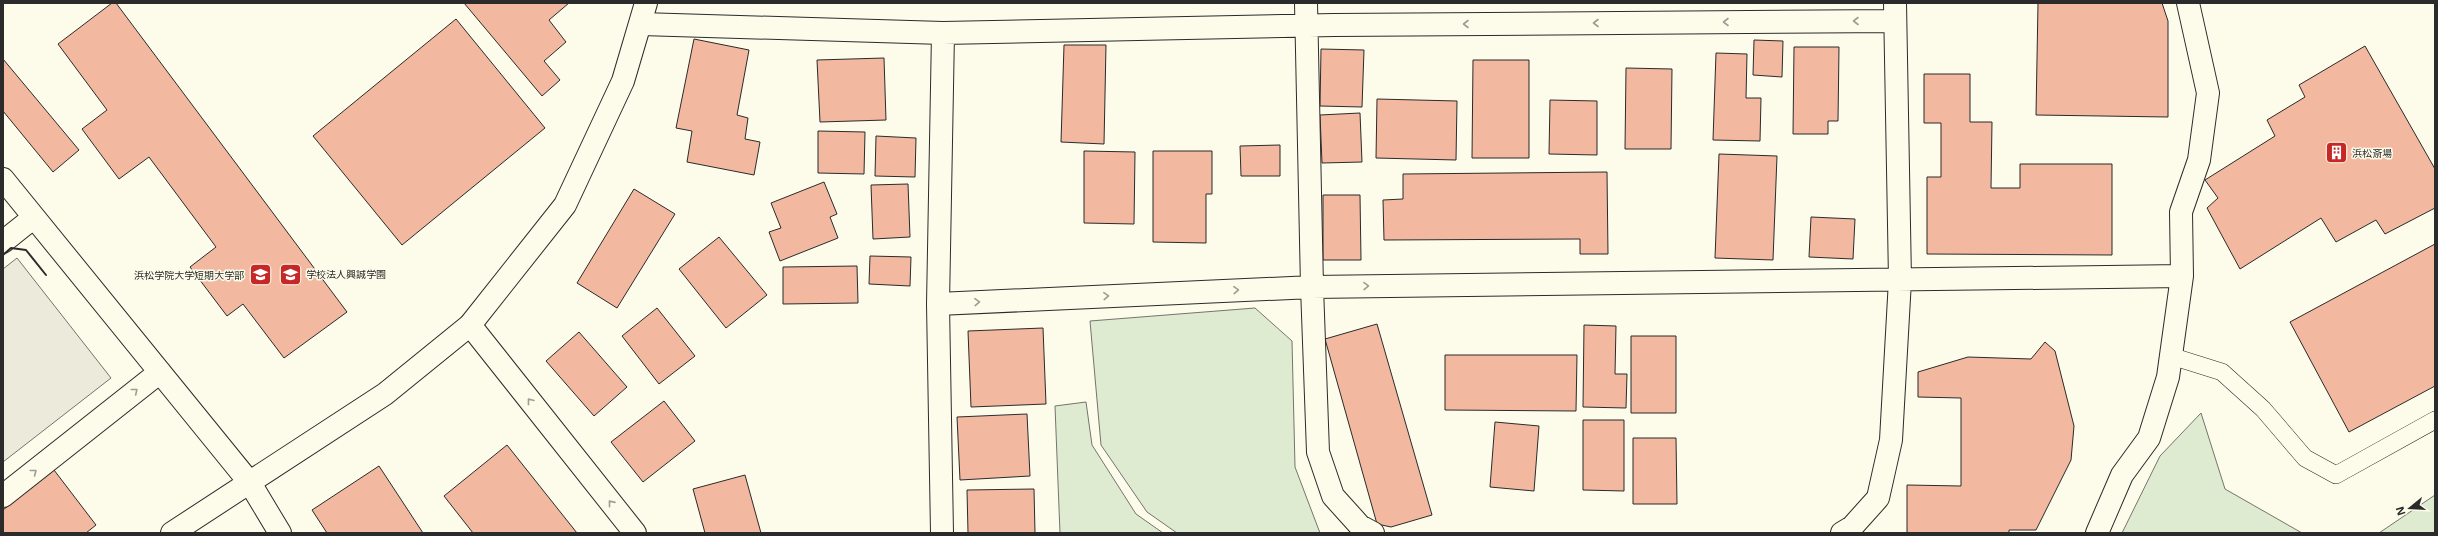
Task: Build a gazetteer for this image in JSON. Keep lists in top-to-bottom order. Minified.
{"places":{"building":["浜松斎場"],"school or university":["学校法人興誠学園","浜松学院大学短期大学部"]},"north":"left"}
